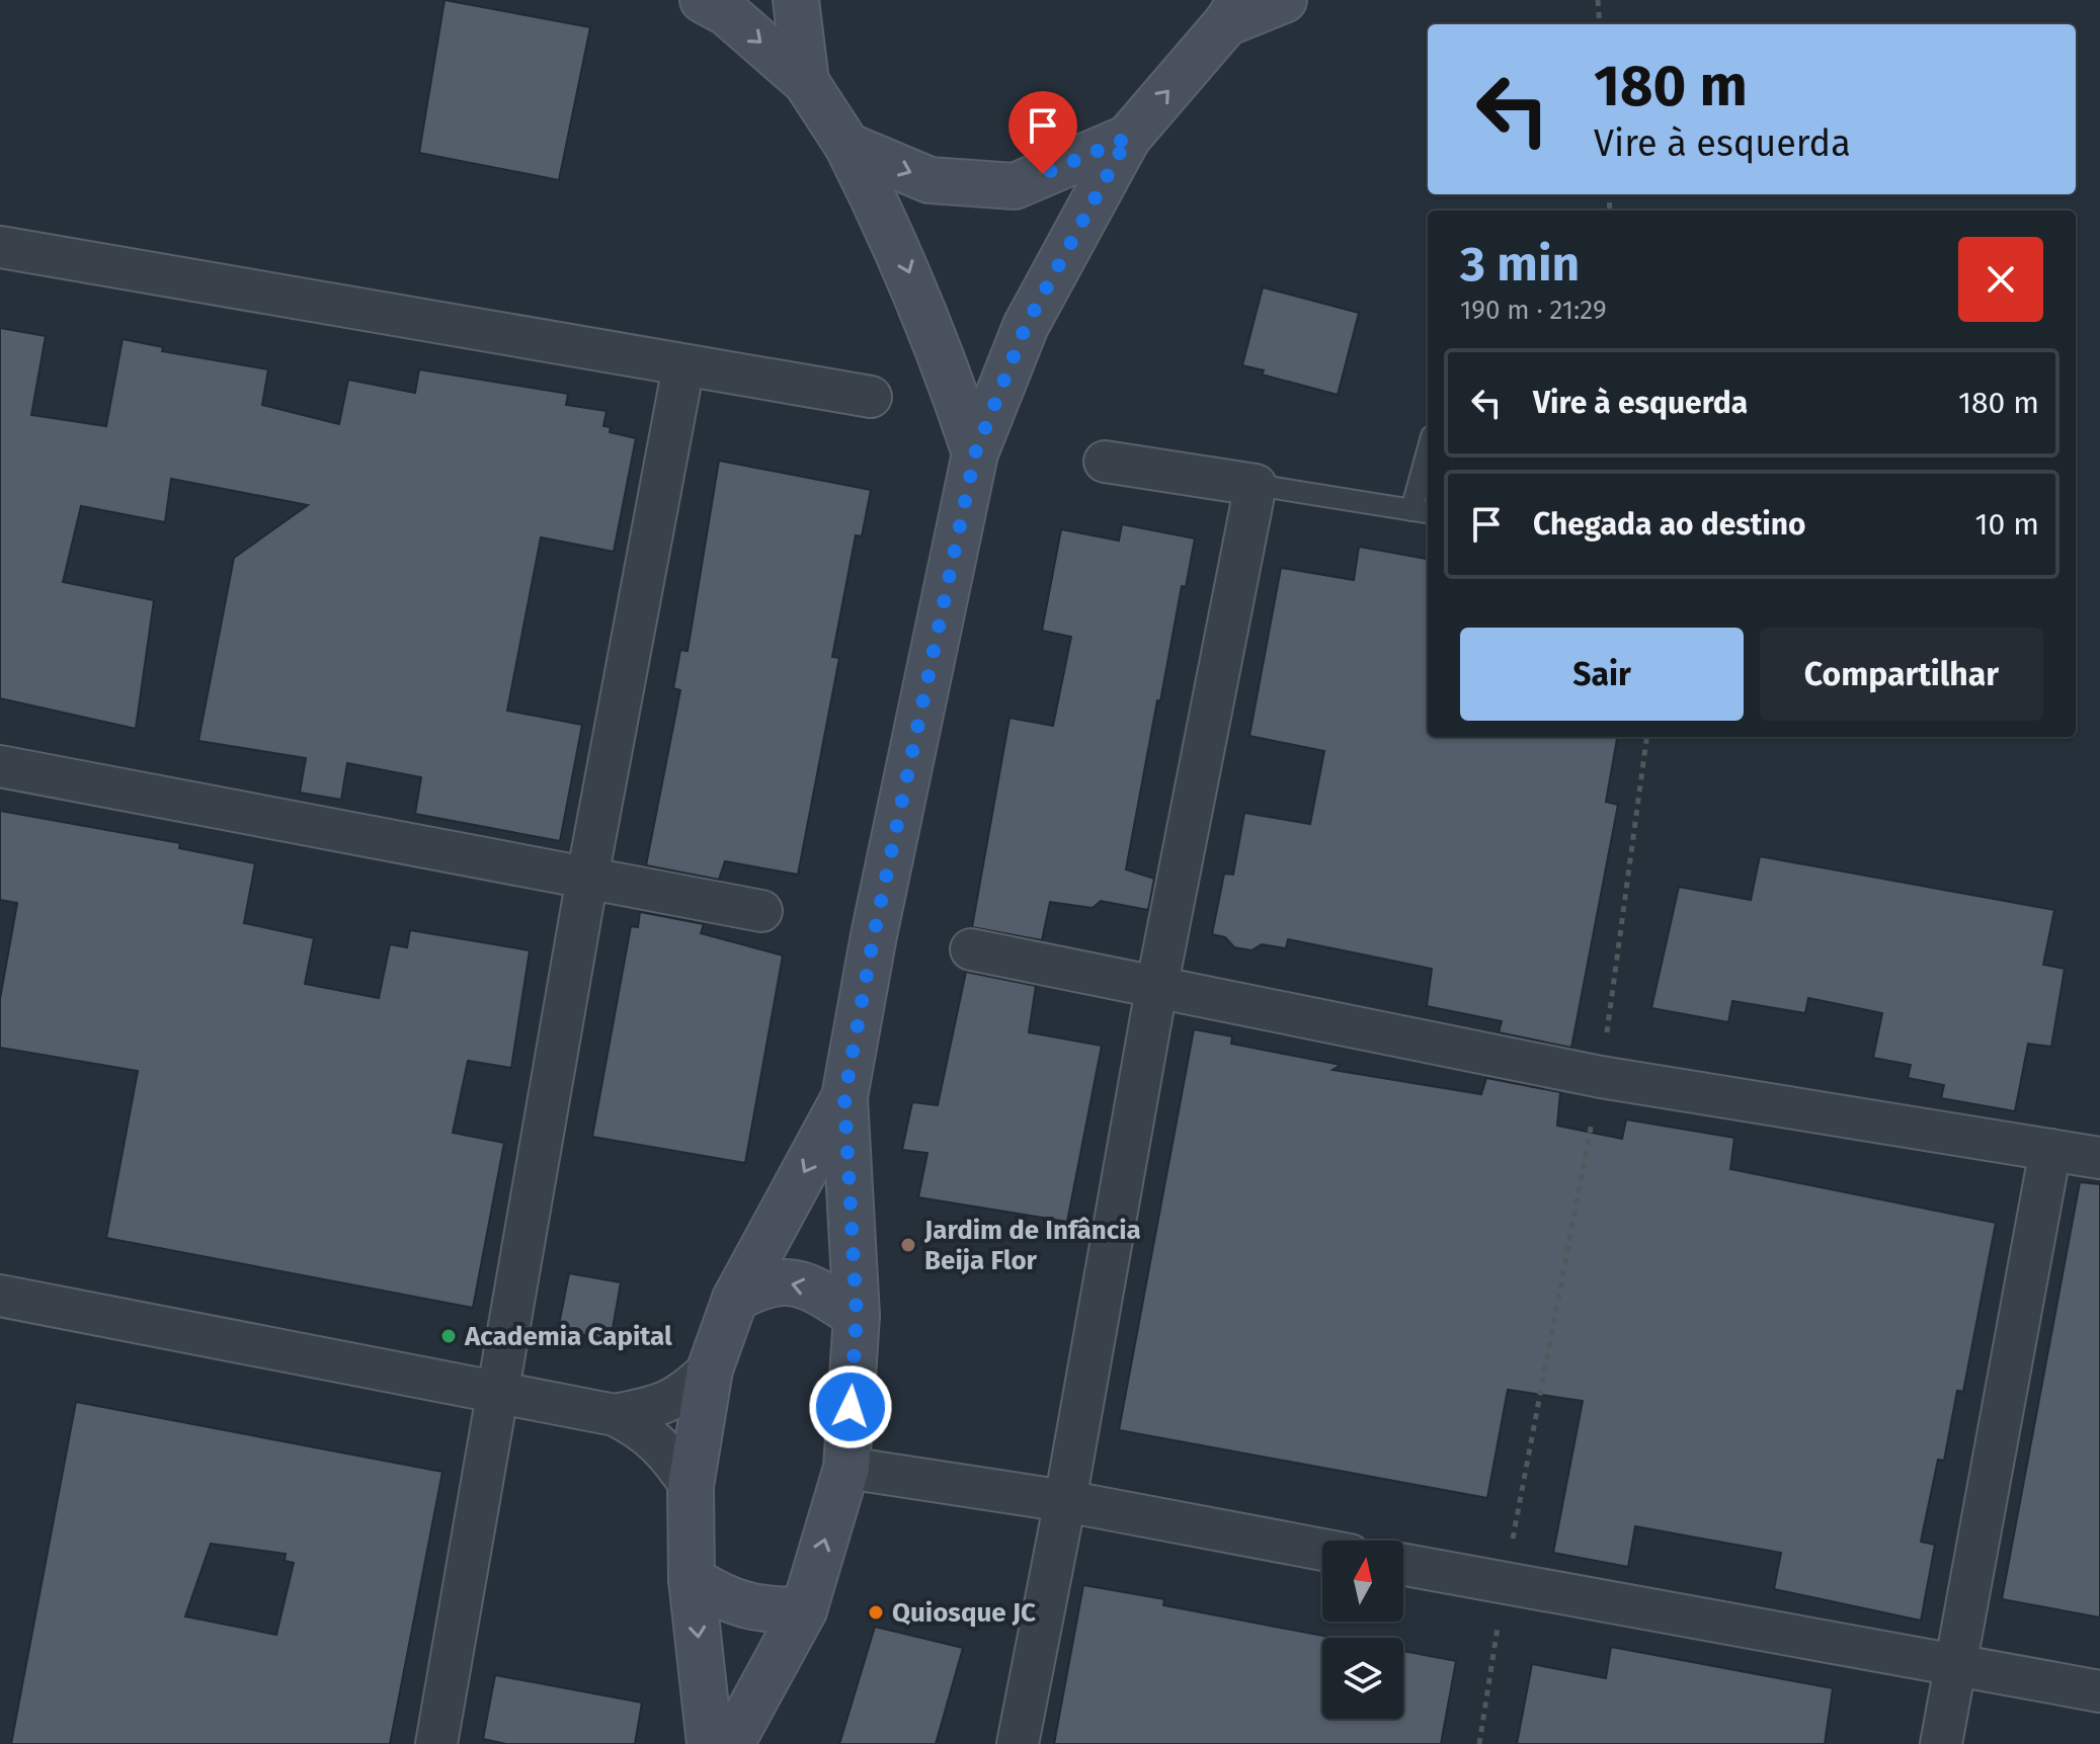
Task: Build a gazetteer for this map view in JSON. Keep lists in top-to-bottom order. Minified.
{"places":["Jardim de Infância Beija Flor","Academia Capital","Quiosque JC"],"north":"top","page":{"turn":["180 m","Vire à esquerda"],"heading":["3 min","190 m · 21:29"],"list":[{"name":"Vire à esquerda","value":"180 m"},{"name":"Chegada ao destino","value":"10 m"}],"buttons":["Sair","Compartilhar"]}}
